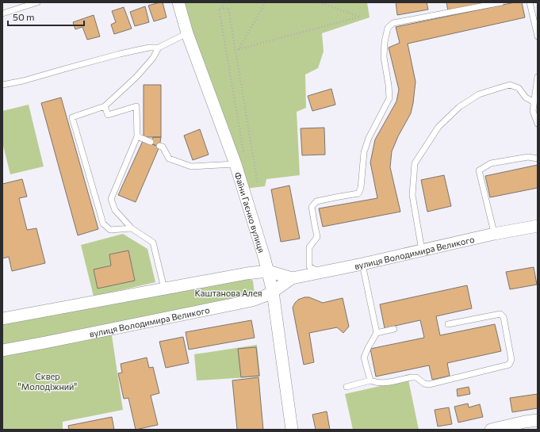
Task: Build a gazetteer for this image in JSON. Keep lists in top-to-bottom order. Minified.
{"streets":{"street":["Фаїни Гаєнко вулиця","вулиця Володимира Великого"]},"crossings":[["Фаїни Гаєнко вулиця","вулиця Володимира Великого"]],"parks":["Каштанова Алея","Сквер \"Молодіжний\""],"scale_bar":"50 m"}
